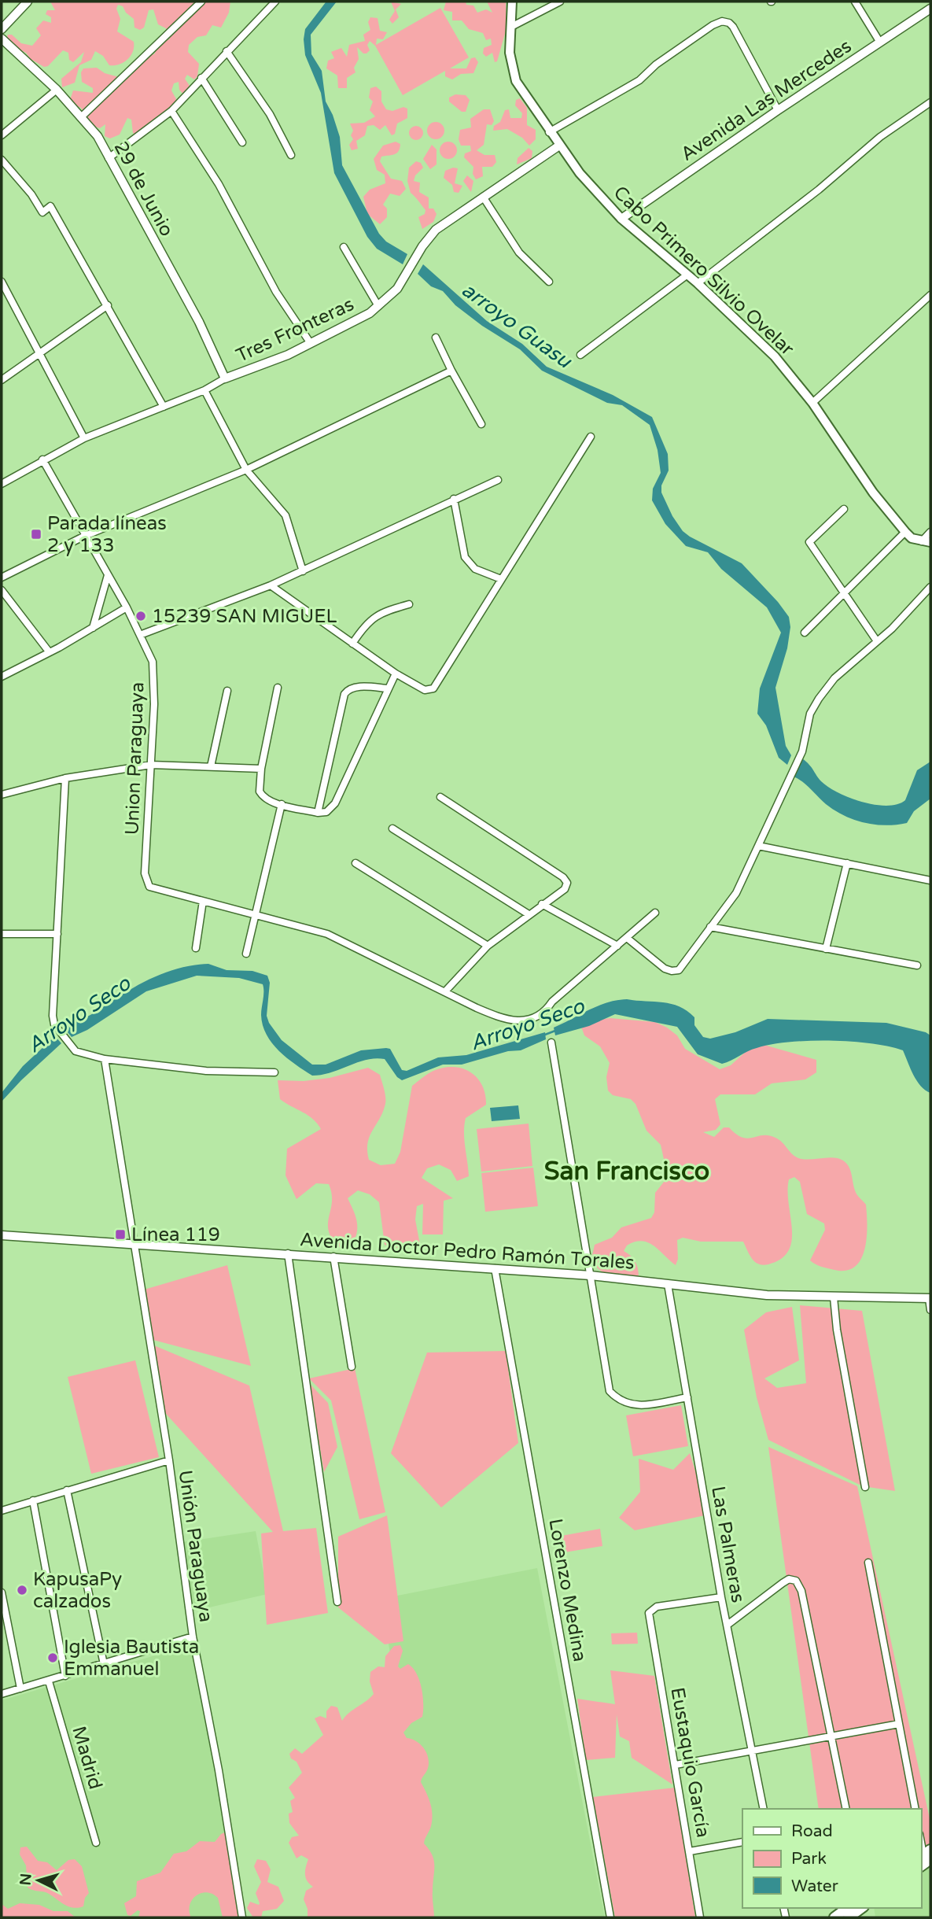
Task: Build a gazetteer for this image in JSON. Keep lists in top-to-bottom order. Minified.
{"streets":{"main road":["Cabo Primero Silvio Ovelar"],"street":["Avenida Las Mercedes","29 de Junio","Tres Fronteras","Union Paraguaya","Avenida Doctor Pedro Ramón Torales","Las Palmeras","Unión Paraguaya","Lorenzo Medina","Madrid","Eustaquio García"]},"crossings":[["Avenida Las Mercedes","Cabo Primero Silvio Ovelar"],["29 de Junio","Tres Fronteras"],["Cabo Primero Silvio Ovelar","Tres Fronteras"],["Tres Fronteras","Union Paraguaya"],["Avenida Doctor Pedro Ramón Torales","Las Palmeras"],["Avenida Doctor Pedro Ramón Torales","Unión Paraguaya"],["Avenida Doctor Pedro Ramón Torales","Lorenzo Medina"],["Las Palmeras","Eustaquio García"]],"districts":["San Francisco"],"water":["arroyo Guasu","Arroyo Seco"],"places":{"transit":["Parada líneas 2 y 133","Línea 119"],"other":["15239 SAN MIGUEL","KapusaPy calzados","Iglesia Bautista Emmanuel"]},"legend":["Road","Park","Water"],"north":"left"}
